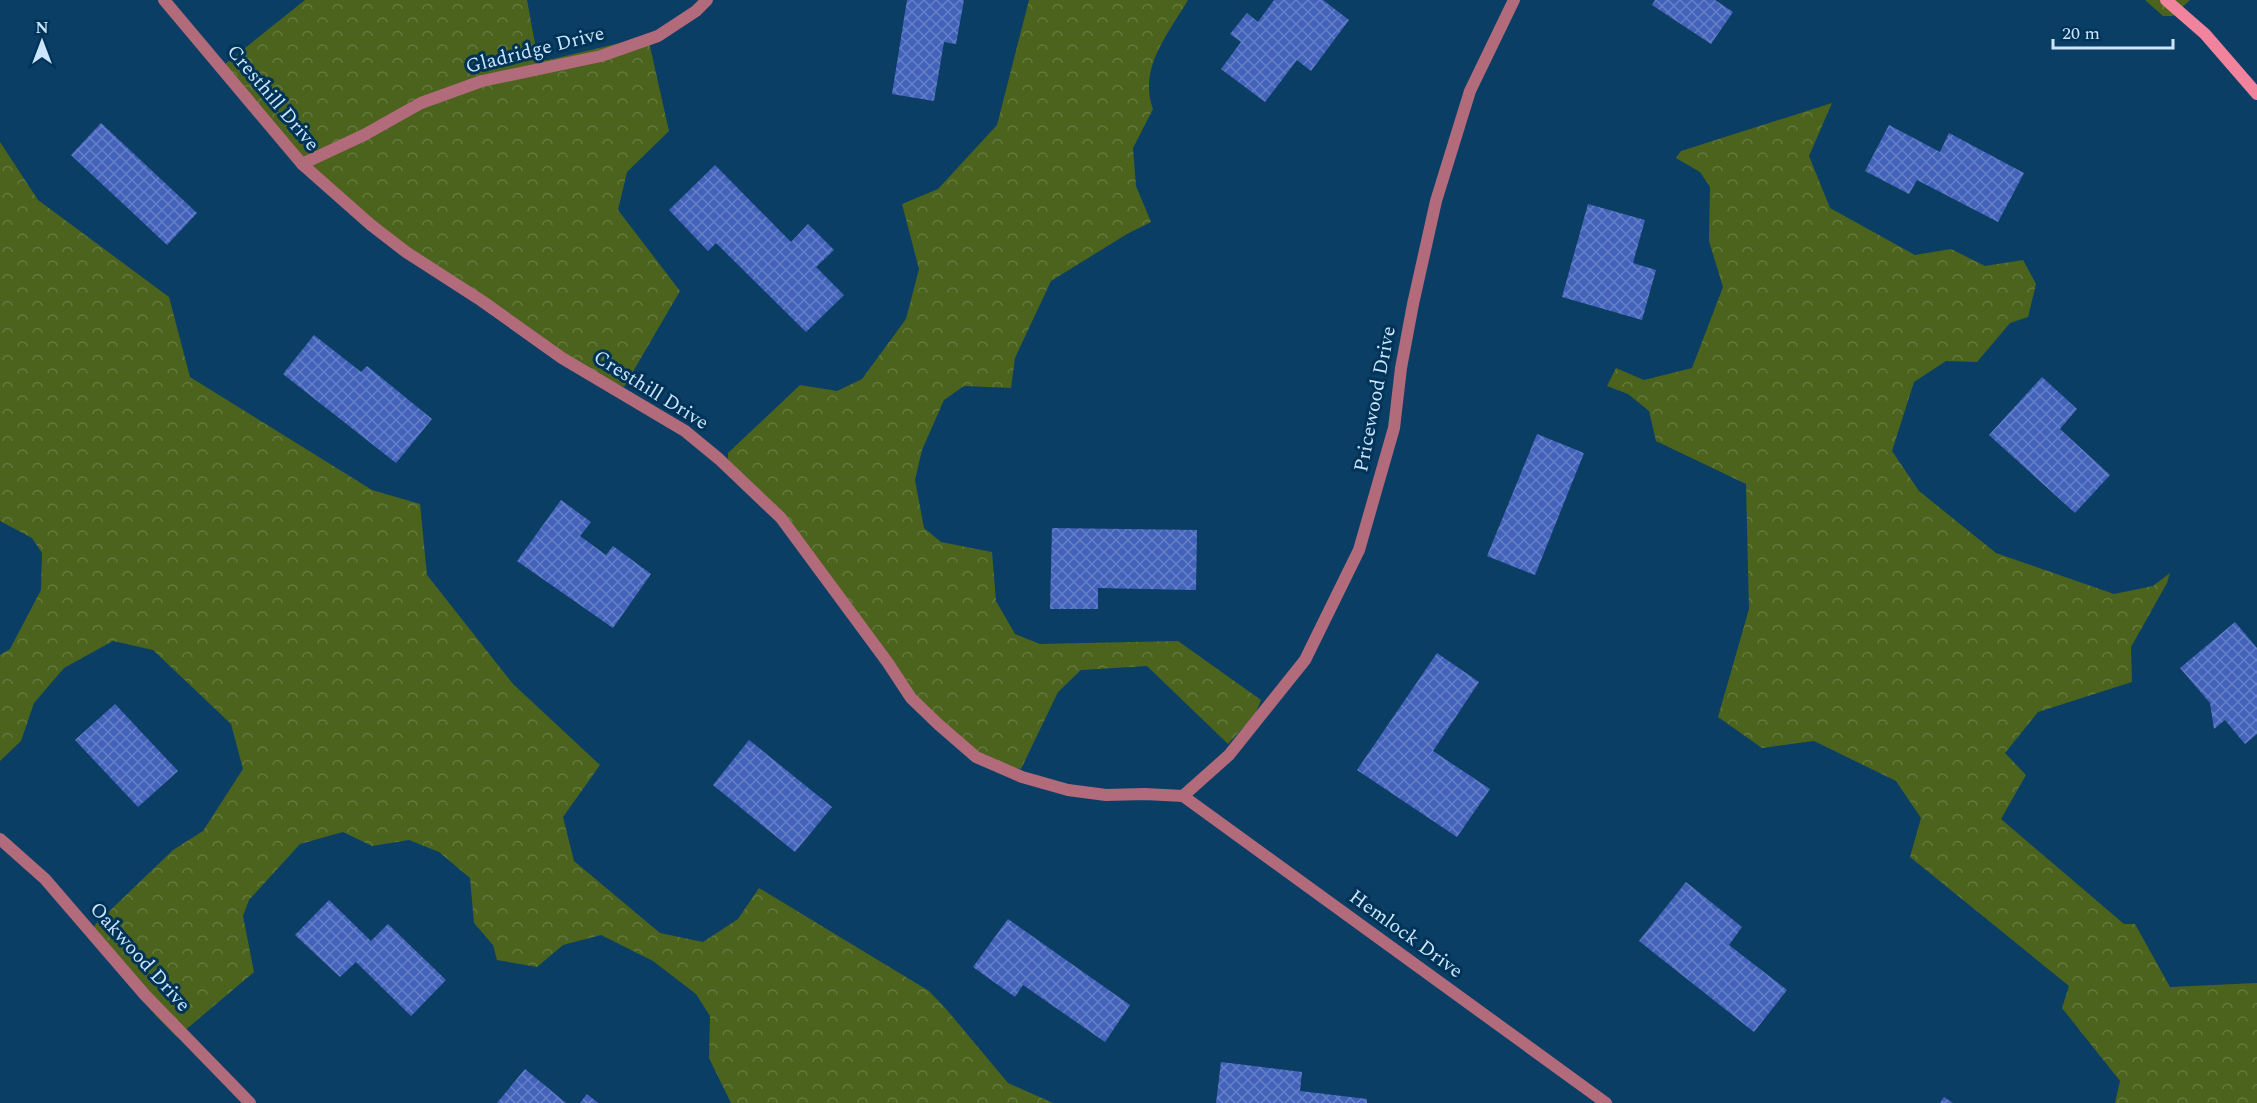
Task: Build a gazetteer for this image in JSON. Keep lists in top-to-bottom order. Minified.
{"streets":{"street":["Gladridge Drive","Cresthill Drive","Pricewood Drive","Hemlock Drive","Oakwood Drive"]},"crossings":[["Gladridge Drive","Cresthill Drive"],["Cresthill Drive","Pricewood Drive"],["Cresthill Drive","Hemlock Drive"],["Pricewood Drive","Hemlock Drive"]],"scale_bar":"20 m","north":"top"}
